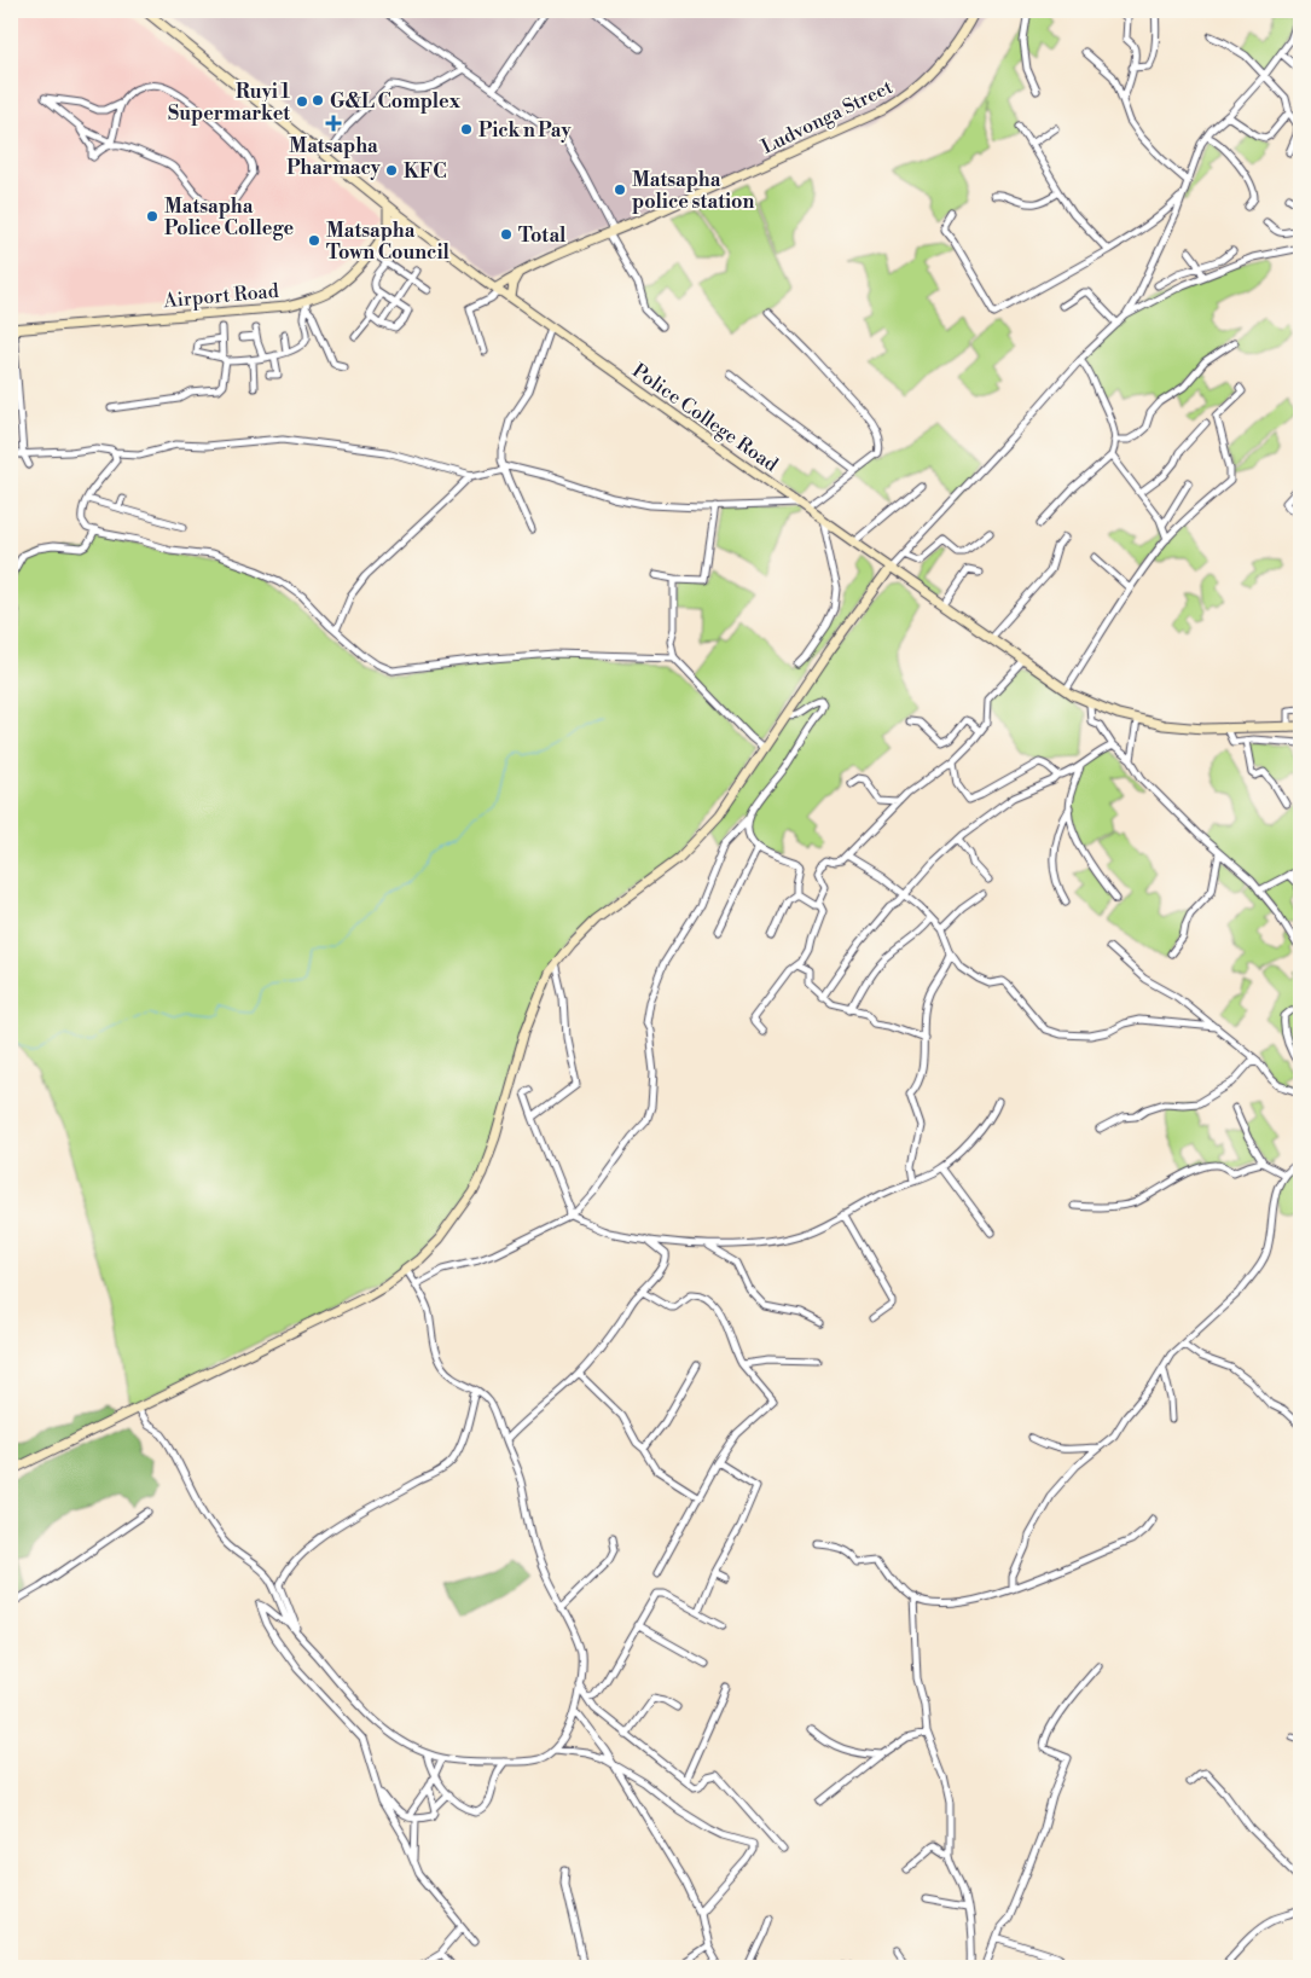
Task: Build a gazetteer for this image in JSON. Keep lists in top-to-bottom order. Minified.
{"streets":{"street":["Ludvonga Street","Airport Road","Police College Road"]},"crossings":[["Ludvonga Street","Police College Road"],["Airport Road","Police College Road"]],"places":{"other":["G&L Complex","Ruyi 1 Supermarket","Pick n Pay","KFC","Matsapha police station","Matsapha Police College","Total","Matsapha Town Council"],"health":["Matsapha Pharmacy"]}}
